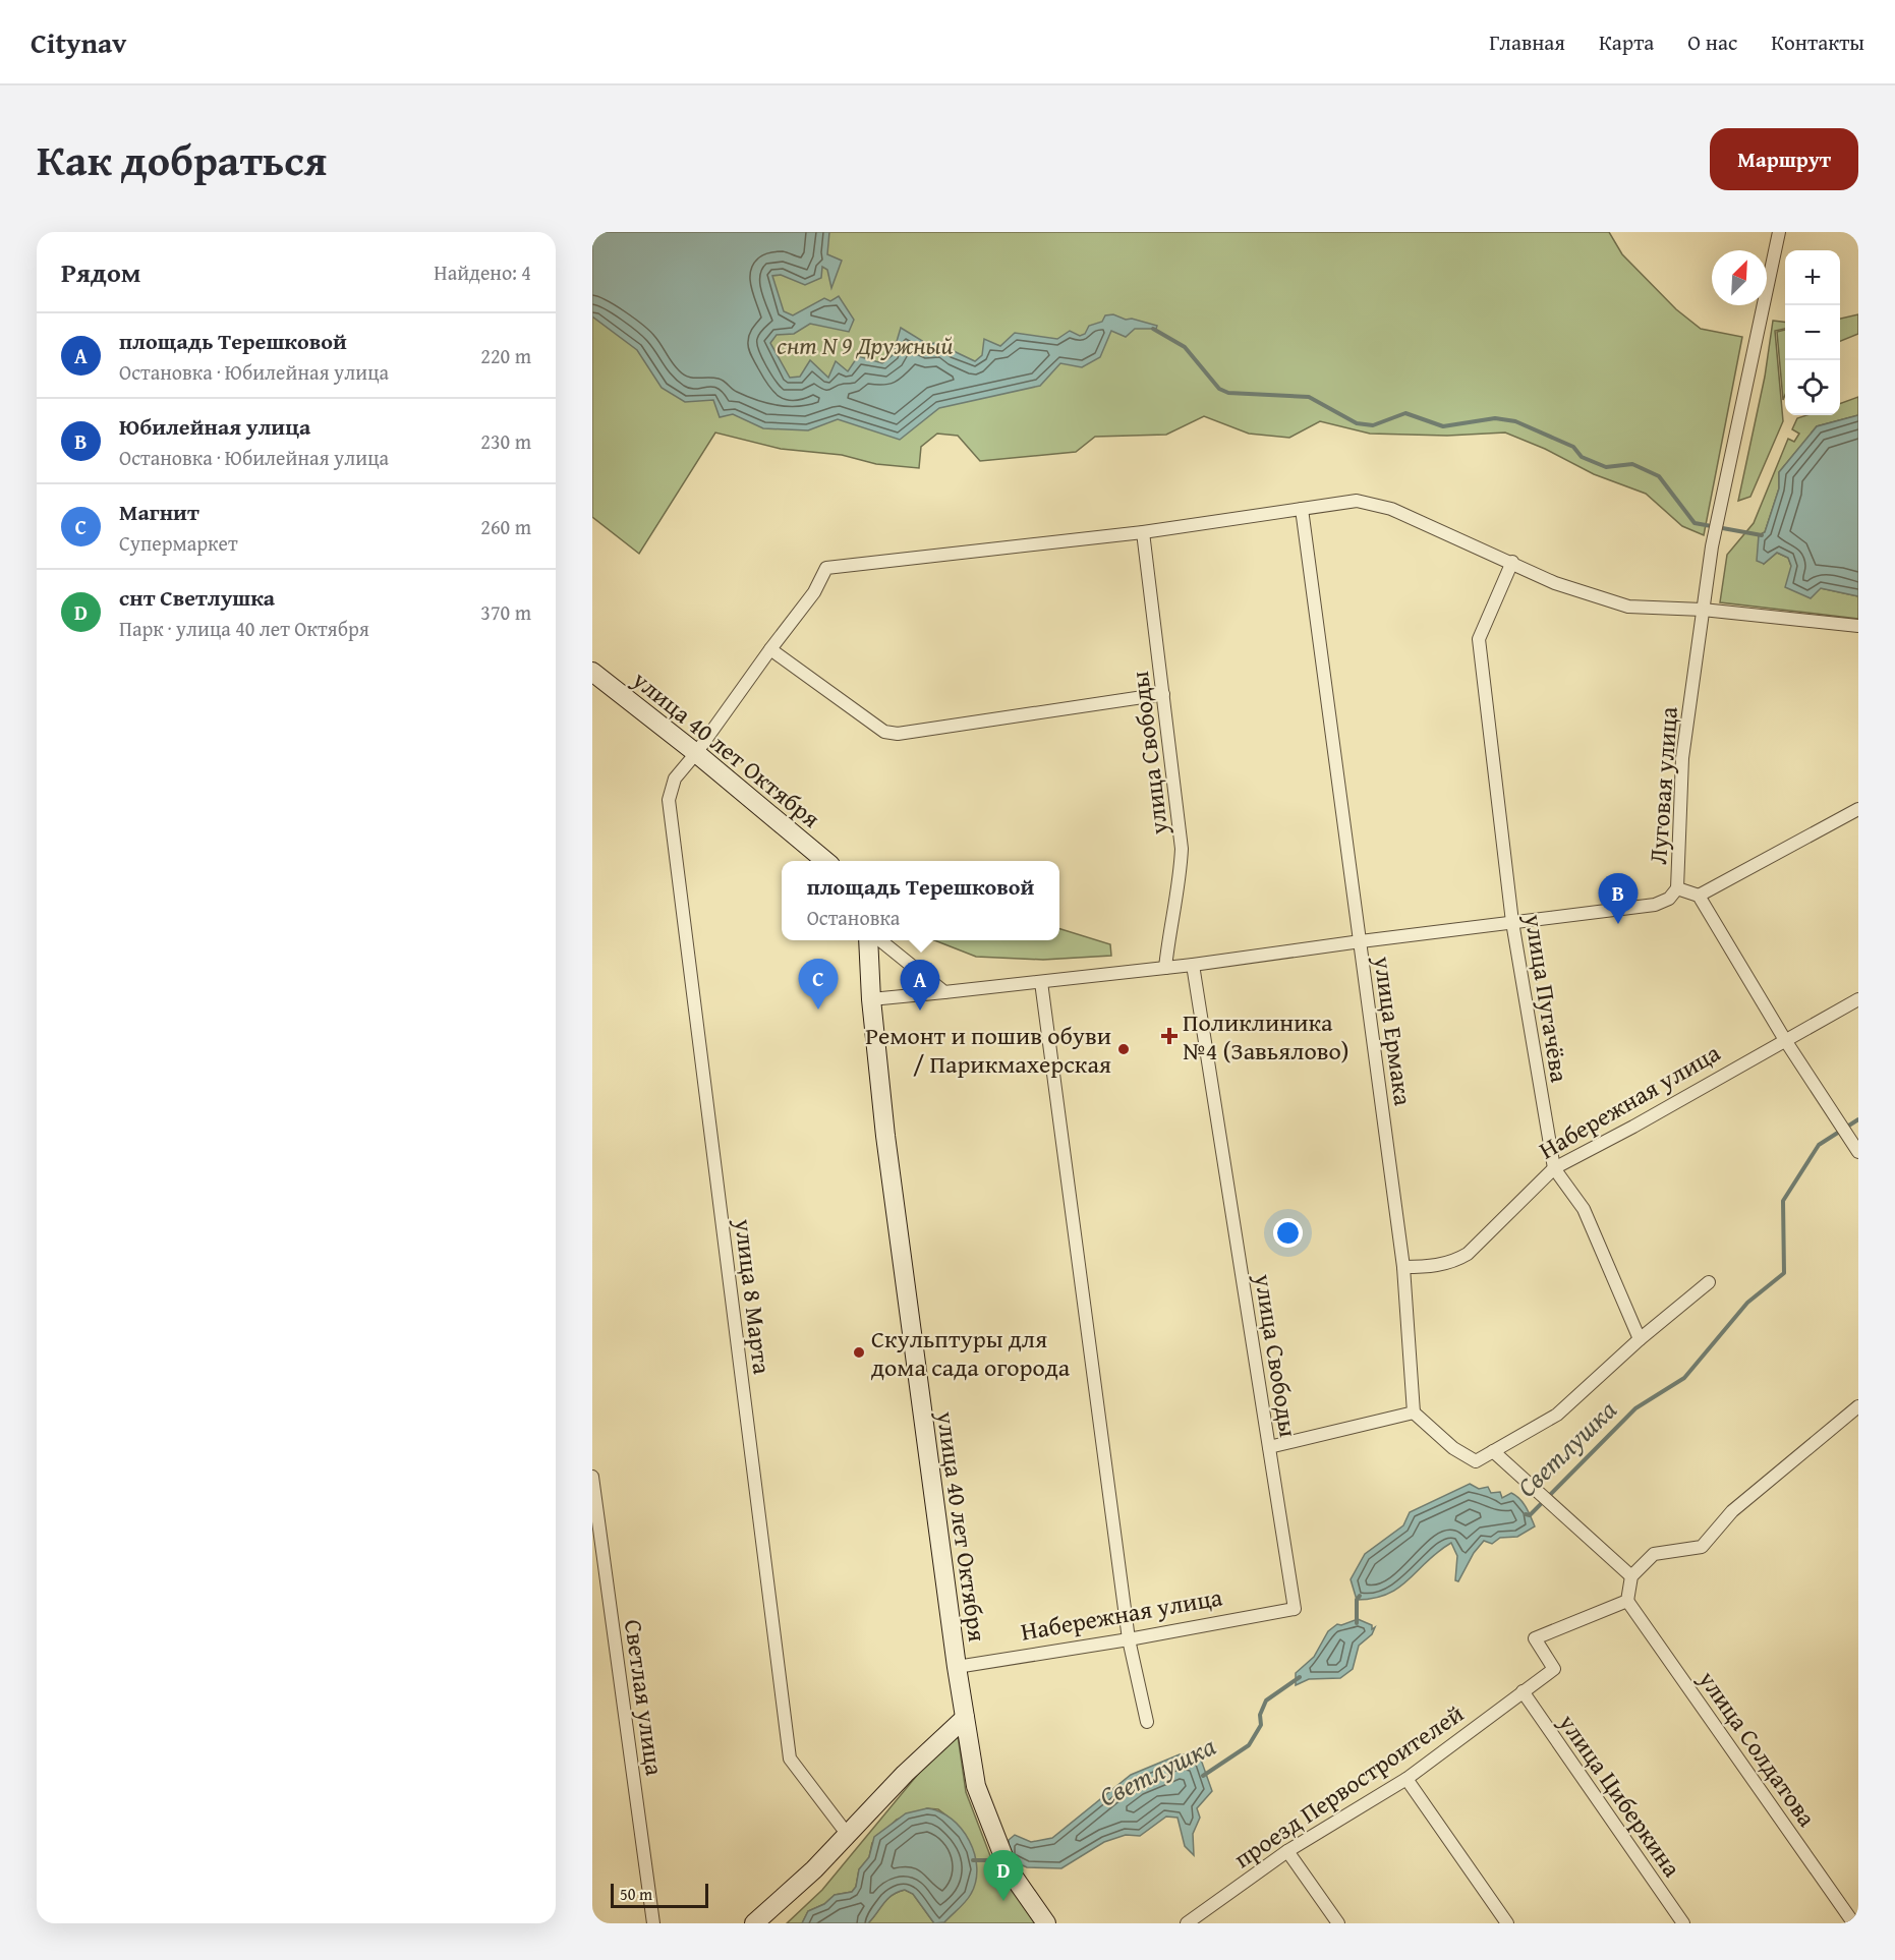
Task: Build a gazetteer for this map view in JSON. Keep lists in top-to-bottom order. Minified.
{"streets":{"main road":["улица 40 лет Октября"],"street":["улица Свободы","Луговая улица","улица Пугачёва","улица Ермака","Набережная улица","улица 8 Марта","Светлая улица","улица Солдатова","проезд Первостроителей","улица Циберкина"]},"crossings":[["улица 40 лет Октября","Набережная улица"],["улица 40 лет Октября","улица 8 Марта"],["улица Свободы","Набережная улица"],["улица Свободы","улица 8 Марта"],["Луговая улица","улица 8 Марта"],["улица Пугачёва","Набережная улица"],["улица Пугачёва","улица 8 Марта"],["улица Ермака","Набережная улица"],["улица Ермака","улица 8 Марта"],["улица Солдатова","проезд Первостроителей"],["проезд Первостроителей","улица Циберкина"]],"water":["Светлушка"],"parks":["снт N 9 Дружный"],"places":{"health":["Поликлиника №4 (Завьялово)"],"other":["Ремонт и пошив обуви / Парикмахерская","Скульптуры для дома сада огорода"]},"scale_bar":"50 m","north":"top right","page":{"header":"Citynav","nav":["Главная","Карта","О нас","Контакты"],"title":"Как добраться","buttons":"Маршрут","heading":["Рядом","Найдено: 4"],"map_buttons":["+","−"],"list":[{"mark":"A","name":"площадь Терешковой","note":"Остановка · Юбилейная улица","value":"220 m"},{"mark":"B","name":"Юбилейная улица","note":"Остановка · Юбилейная улица","value":"230 m"},{"mark":"C","name":"Магнит","note":"Супермаркет","value":"260 m"},{"mark":"D","name":"снт Светлушка","note":"Парк · улица 40 лет Октября","value":"370 m"}],"popup":["площадь Терешковой","Остановка"],"pins":["B","C","A","D"],"scale":"50 m"}}
